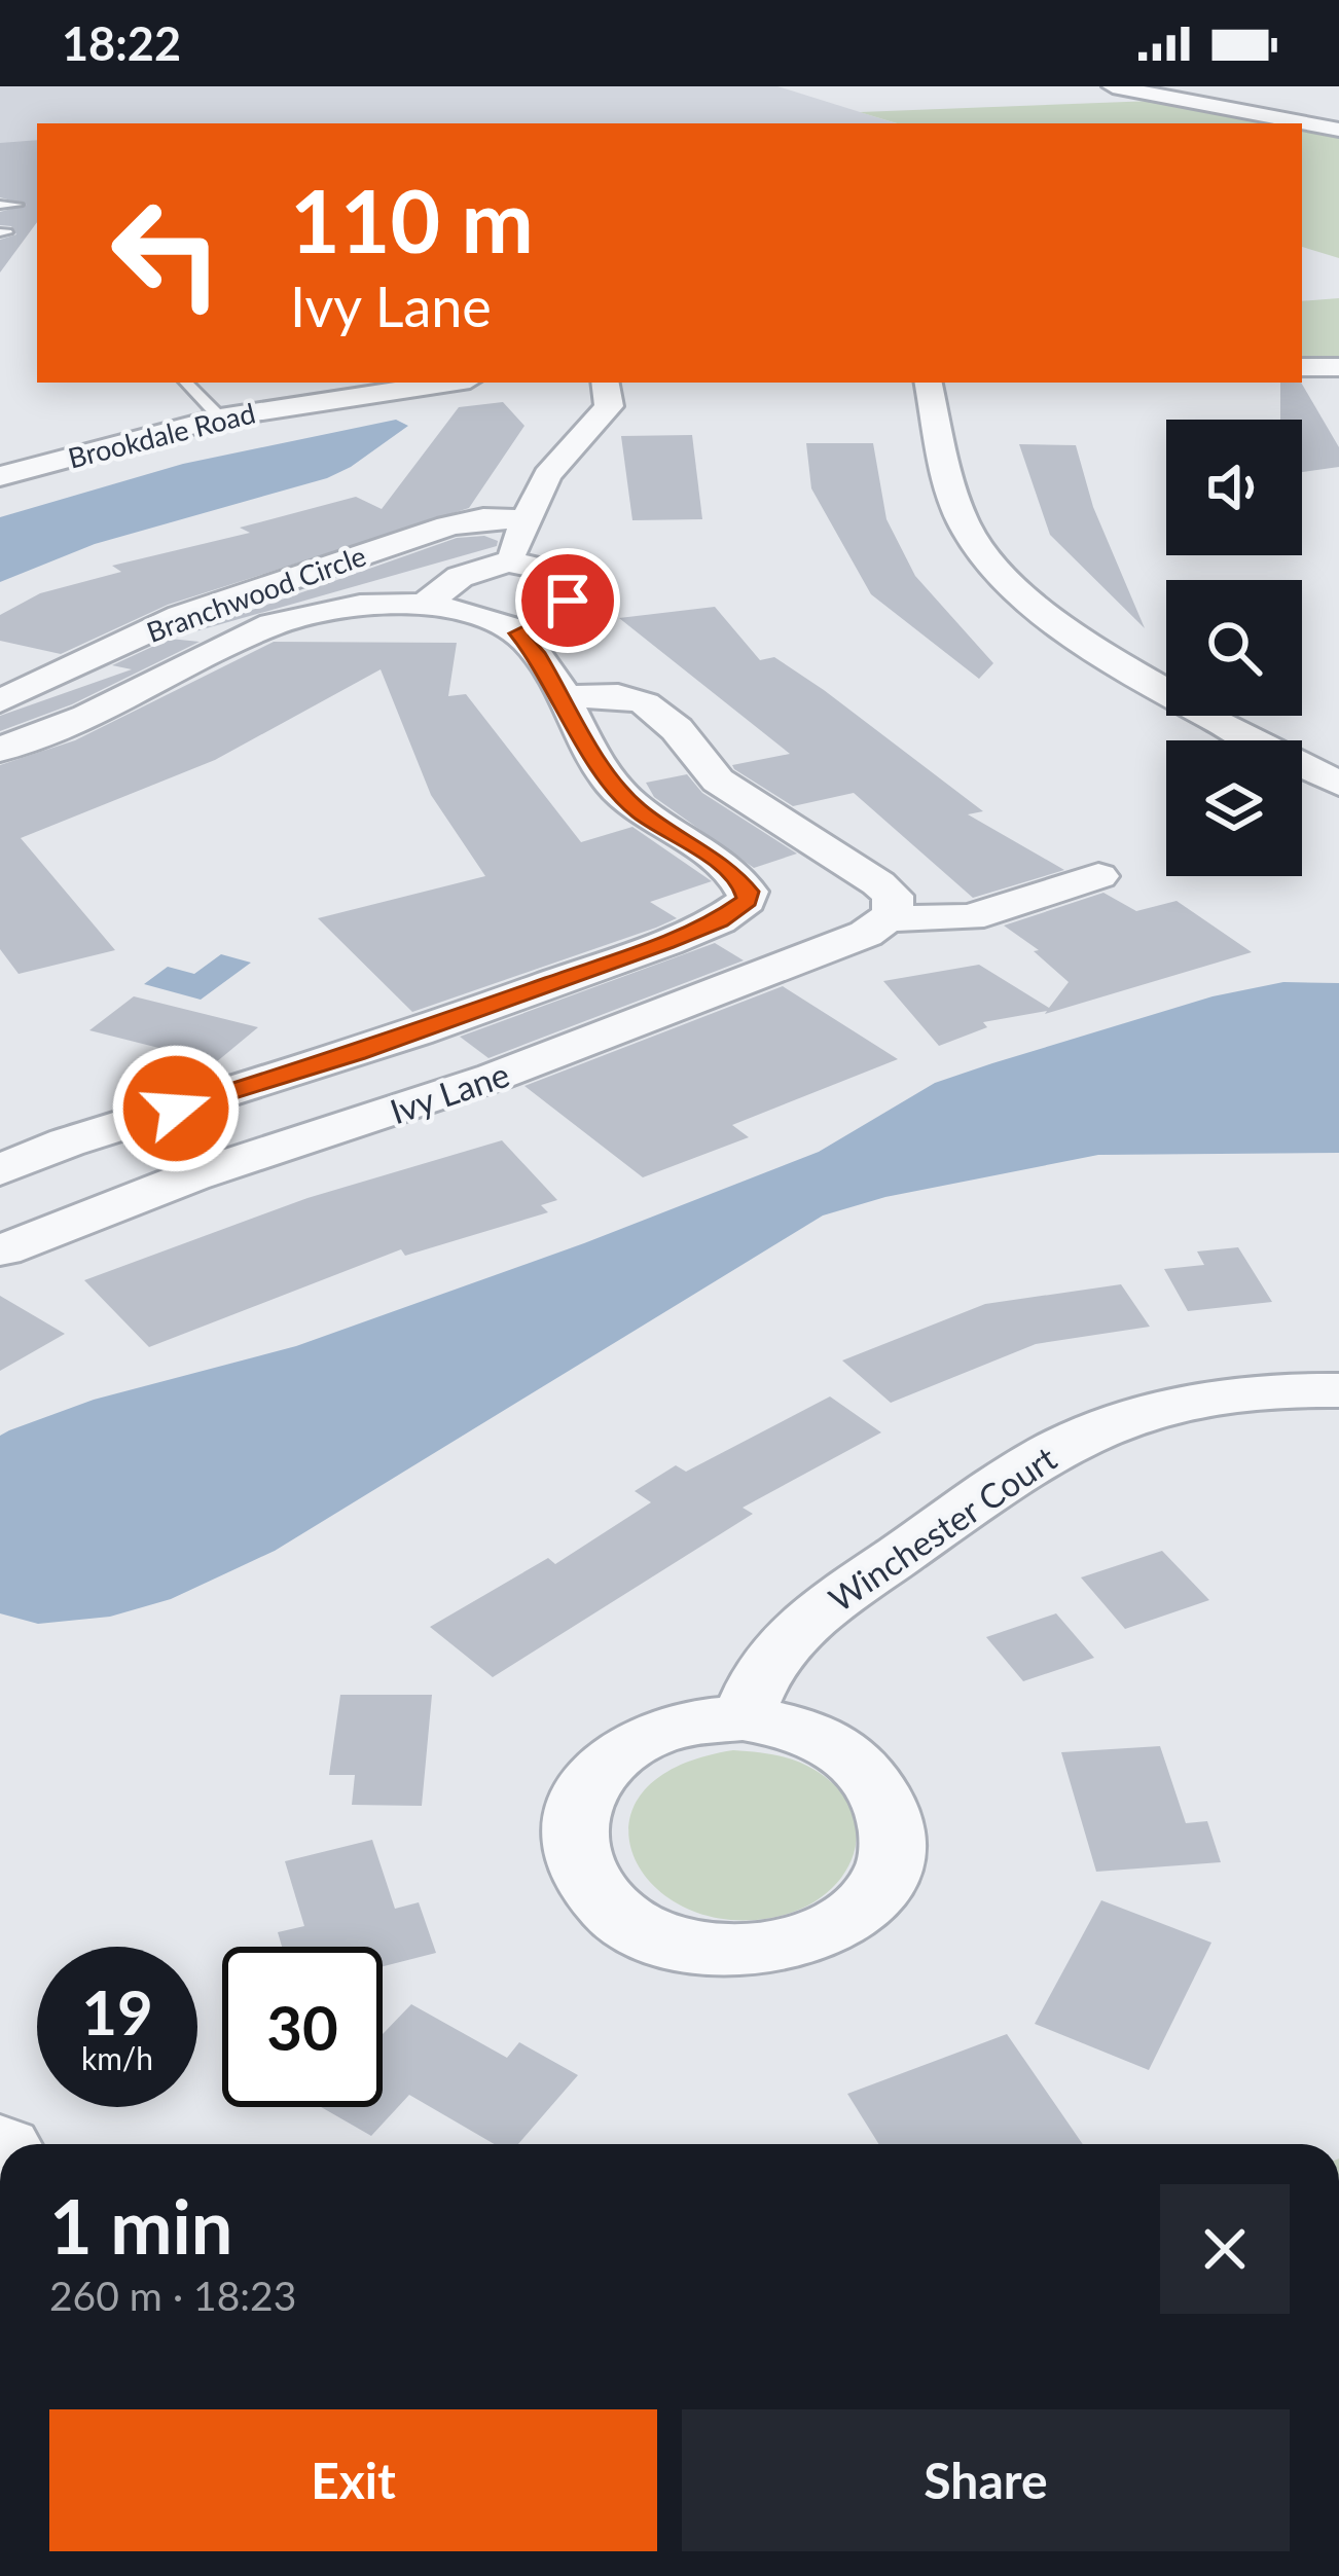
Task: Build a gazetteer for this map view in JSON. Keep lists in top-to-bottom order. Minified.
{"streets":{"street":["Brookdale Road","Branchwood Circle","Ivy Lane","Winchester Court"]},"page":{"status":"18:22","turn":["110 m","Ivy Lane"],"speed":"19 km/h","limit":"30","heading":["1 min","260 m · 18:23"],"buttons":["Exit","Share"]}}
